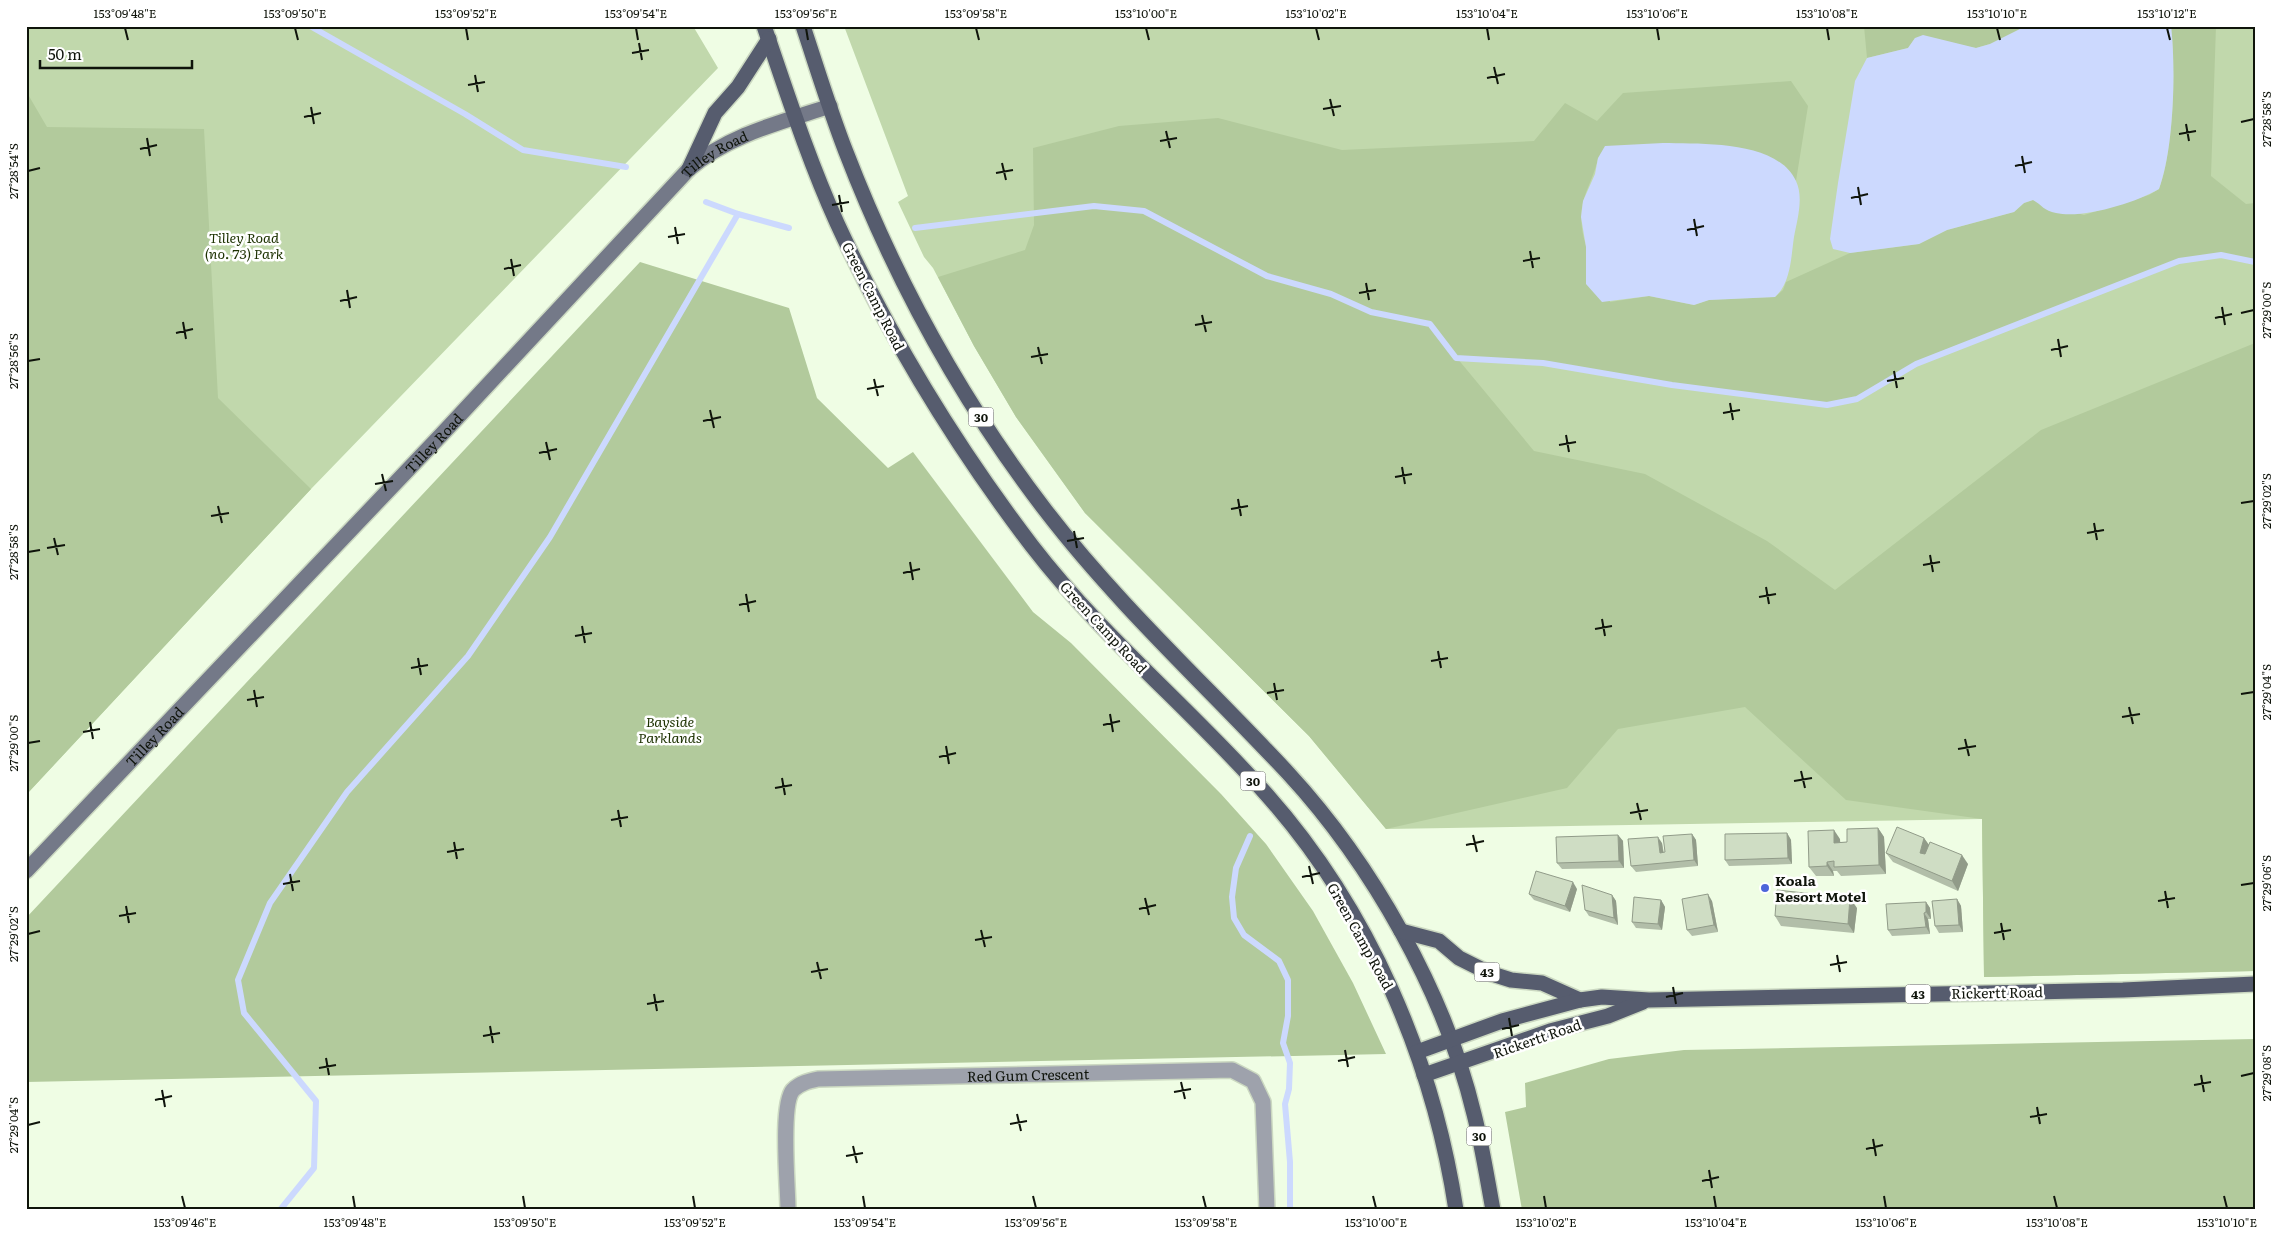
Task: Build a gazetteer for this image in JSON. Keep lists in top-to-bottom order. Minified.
{"streets":{"main road":["Tilley Road","Green Camp Road","30","43","Rickertt Road"],"street":["Red Gum Crescent"]},"crossings":[["Tilley Road","Green Camp Road"],["Tilley Road","30"],["Green Camp Road","Rickertt Road"],["30","43"],["30","Rickertt Road"],["43","Rickertt Road"]],"parks":["Tilley Road (no. 73) Park","Bayside Parklands"],"places":["Koala Resort Motel"],"scale_bar":"50 m","coordinates":["153°09'48\"E","153°09'50\"E","153°09'52\"E","153°09'54\"E","153°09'56\"E","153°09'58\"E","153°10'00\"E","153°10'02\"E","153°10'04\"E","153°10'06\"E","153°10'08\"E","153°10'10\"E","153°10'12\"E","27°28'58\"S","27°28'54\"S","27°29'00\"S","27°28'56\"S","27°29'02\"S","27°29'04\"S","27°29'06\"S","27°29'08\"S","153°09'46\"E"]}
